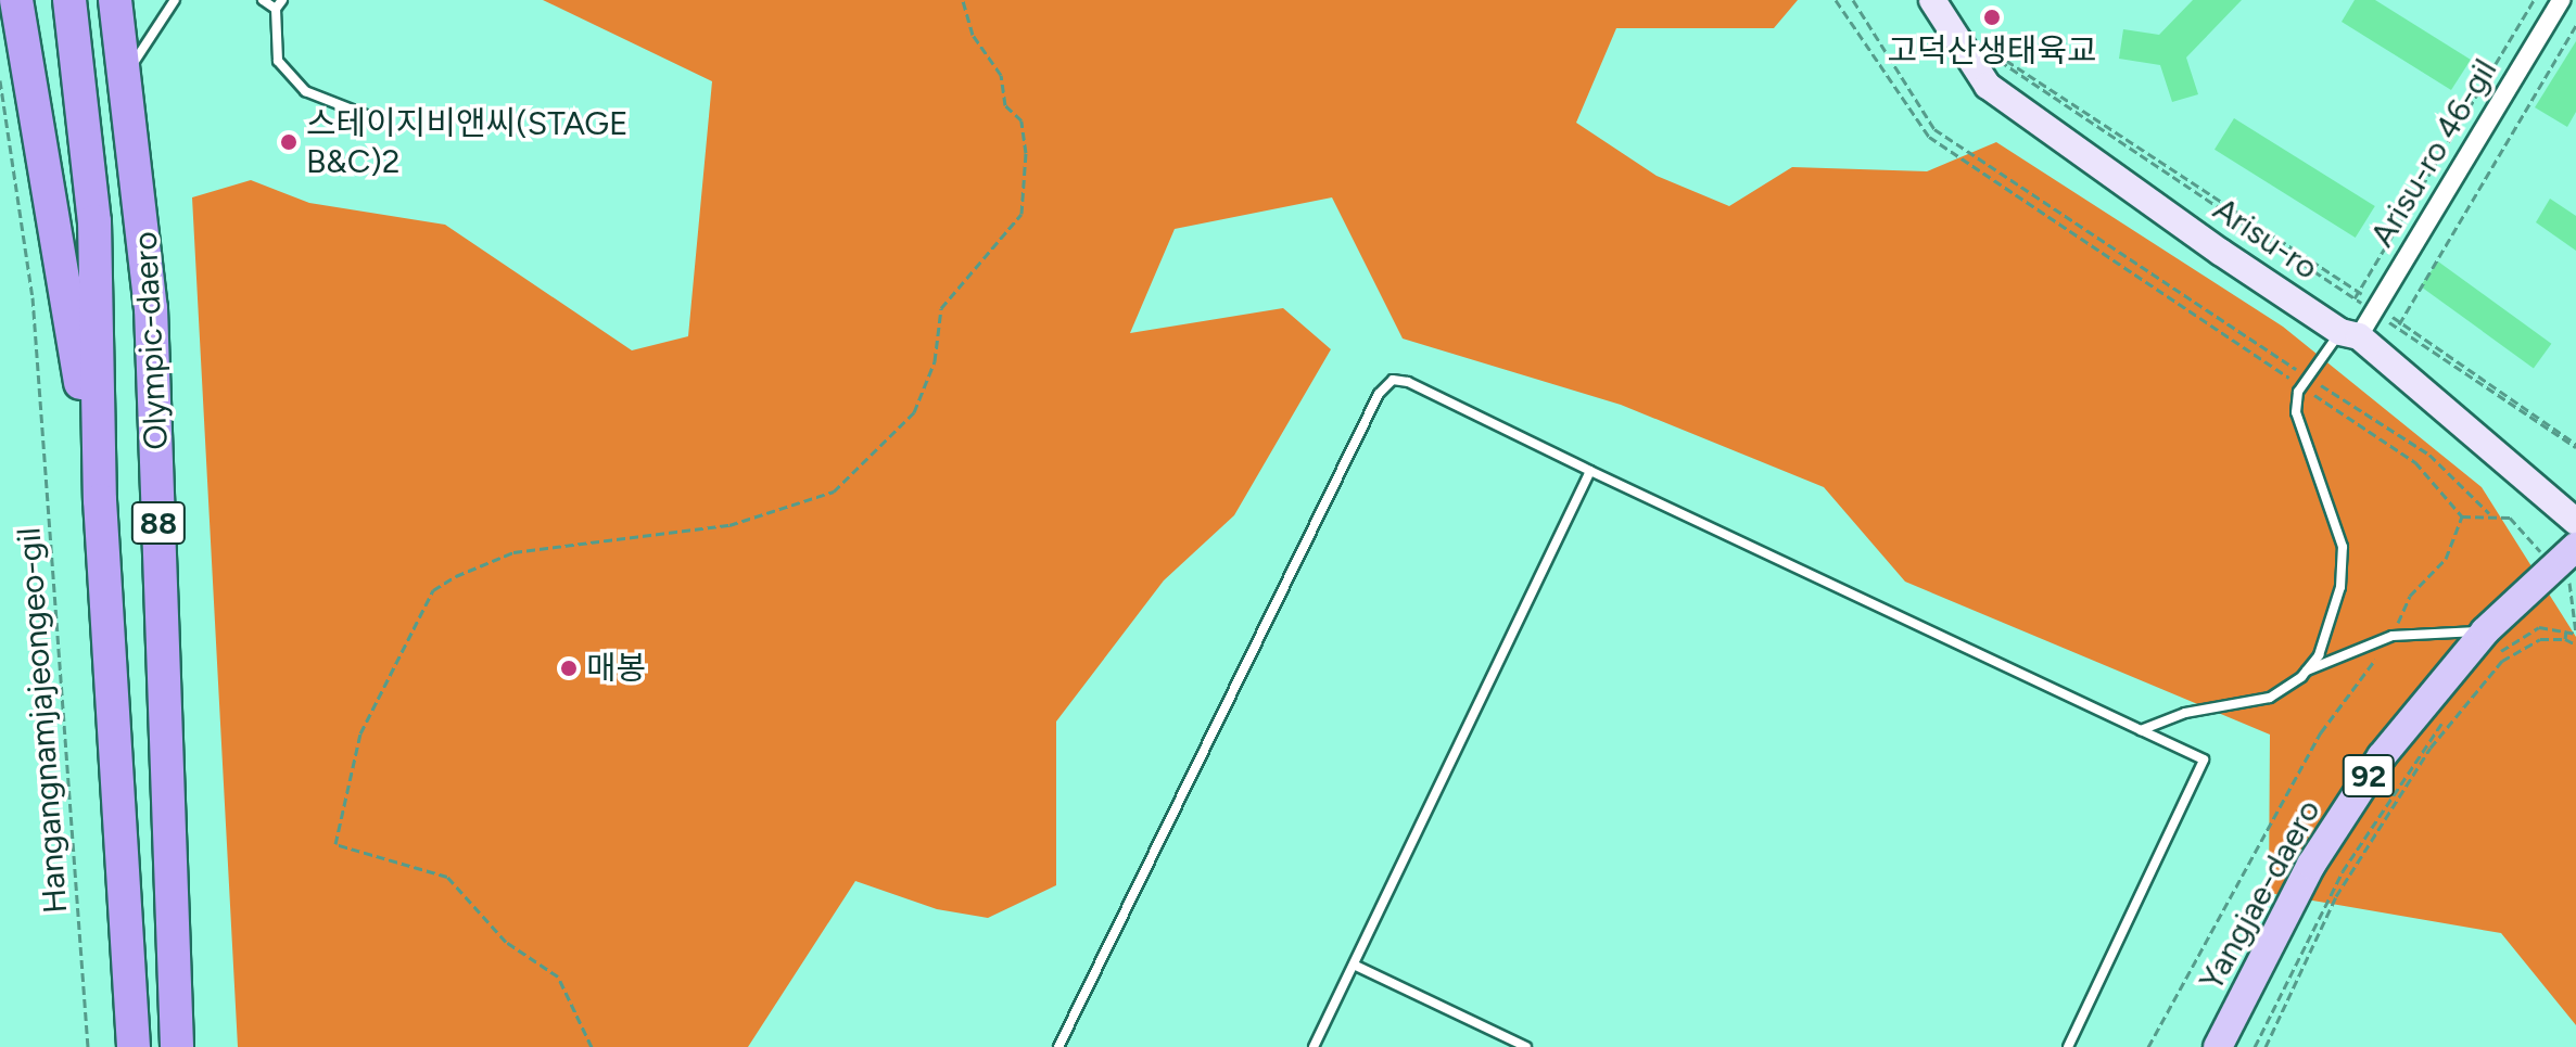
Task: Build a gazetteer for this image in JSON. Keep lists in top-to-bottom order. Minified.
{"streets":{"highway":["Olympic-daero","88"],"main road":["Arisu-ro","92","Yangjae-daero"],"street":["Arisu-ro 46-gil"],"path":["Hangangnamjajeongeo-gil"]},"crossings":[["Arisu-ro 46-gil","Arisu-ro"]],"places":["고덕산생태육교","스테이지비앤씨(STAGE B&C)2","매봉"]}
